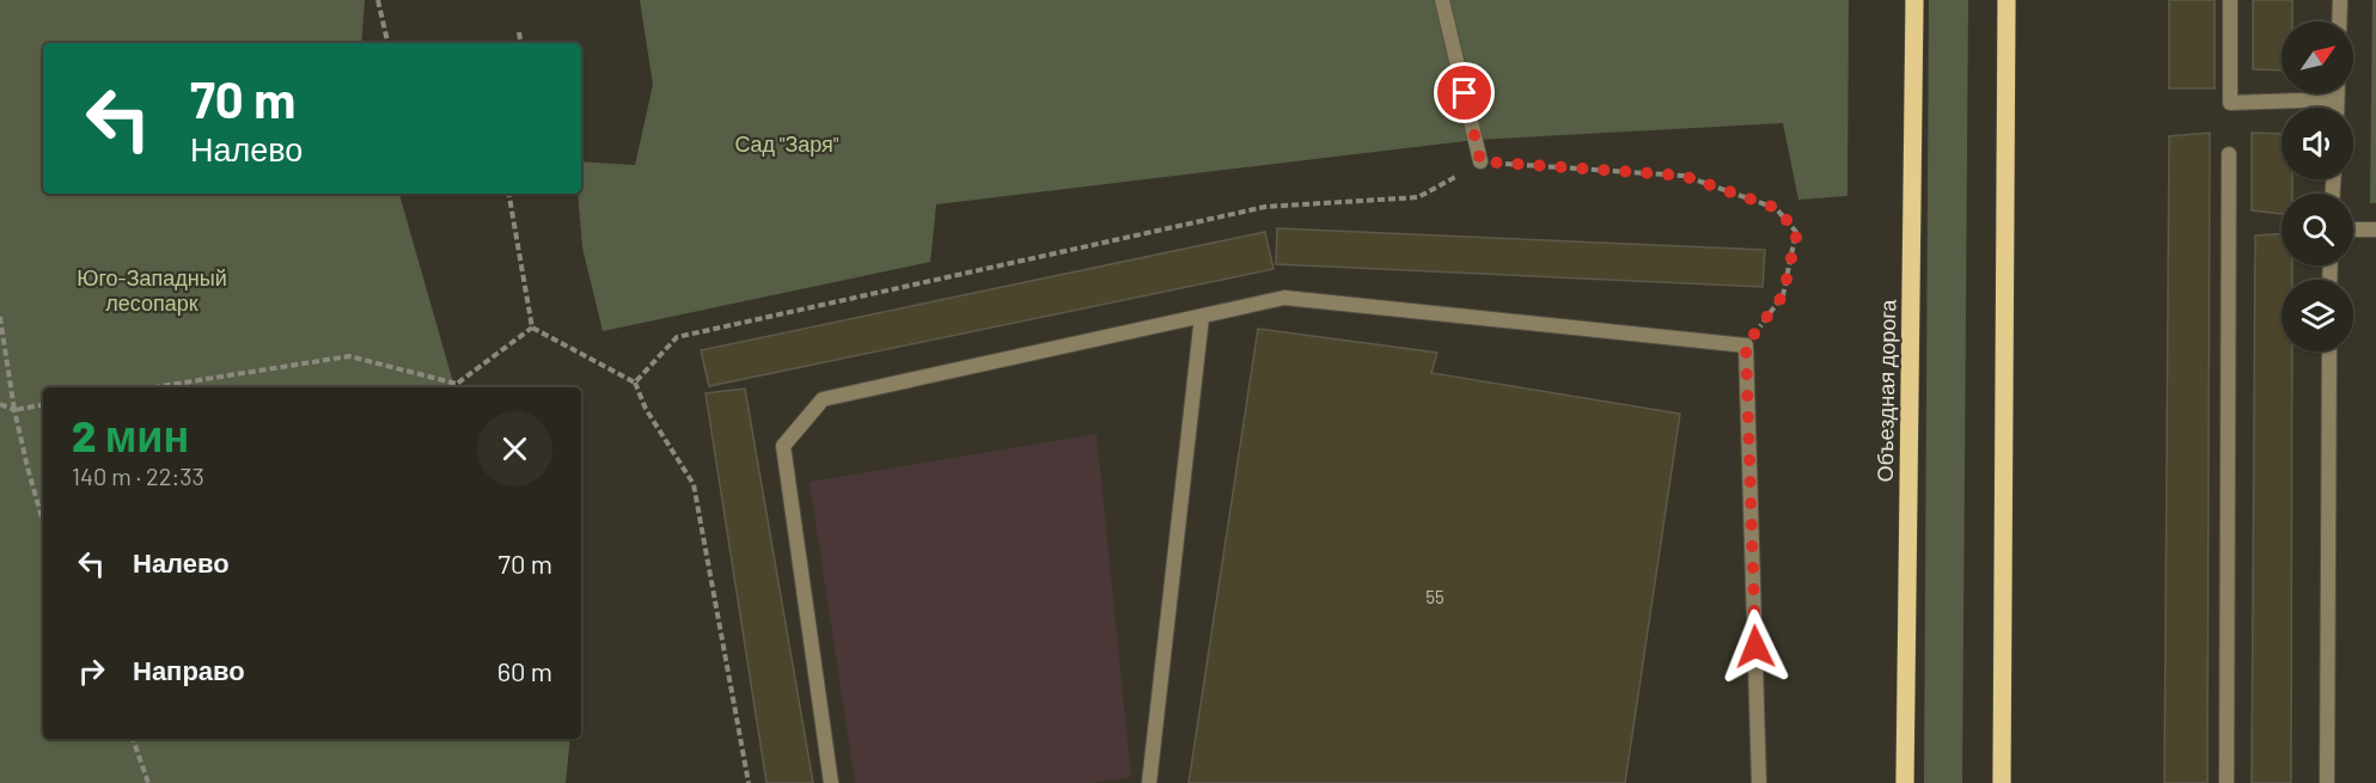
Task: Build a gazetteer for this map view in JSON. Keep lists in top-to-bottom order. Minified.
{"streets":{"main road":["Объездная дорога"]},"parks":["Сад \"Заря\"","Юго-Западный лесопарк"],"house_numbers":["55"],"north":"top right","page":{"turn":["70 m","Налево"],"heading":["2 мин","140 m · 22:33"],"list":[{"name":"Налево","value":"70 m"},{"name":"Направо","value":"60 m"}]}}
